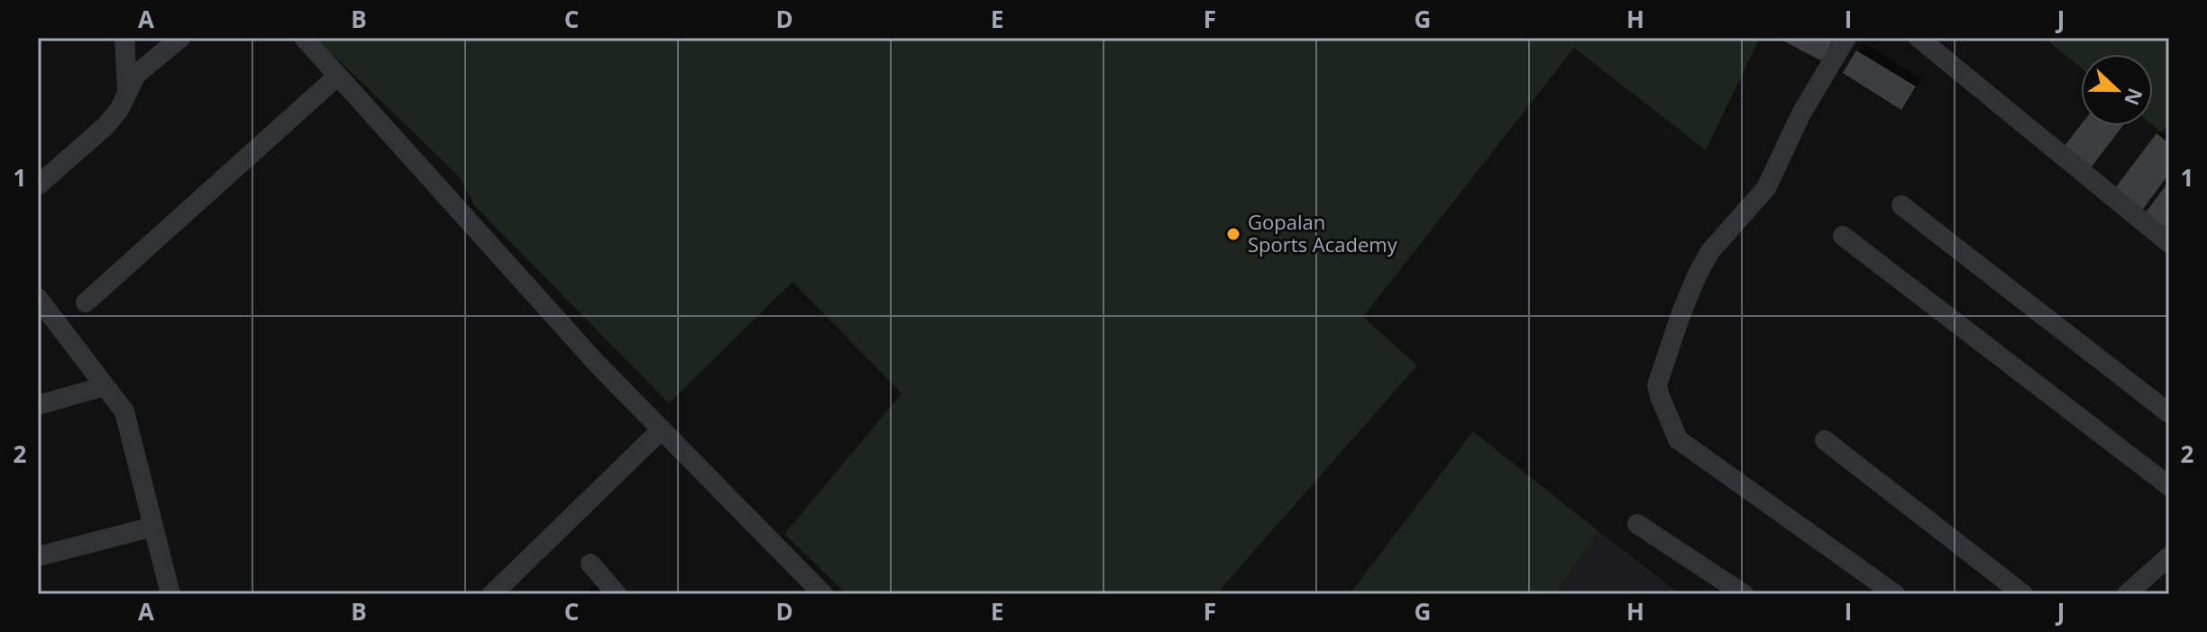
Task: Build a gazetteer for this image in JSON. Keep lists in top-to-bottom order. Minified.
{"places":["Gopalan Sports Academy"],"north":"right","grid":{"columns":["A","B","C","D","E","F","G","H","I","J"],"rows":["1","2"]}}
